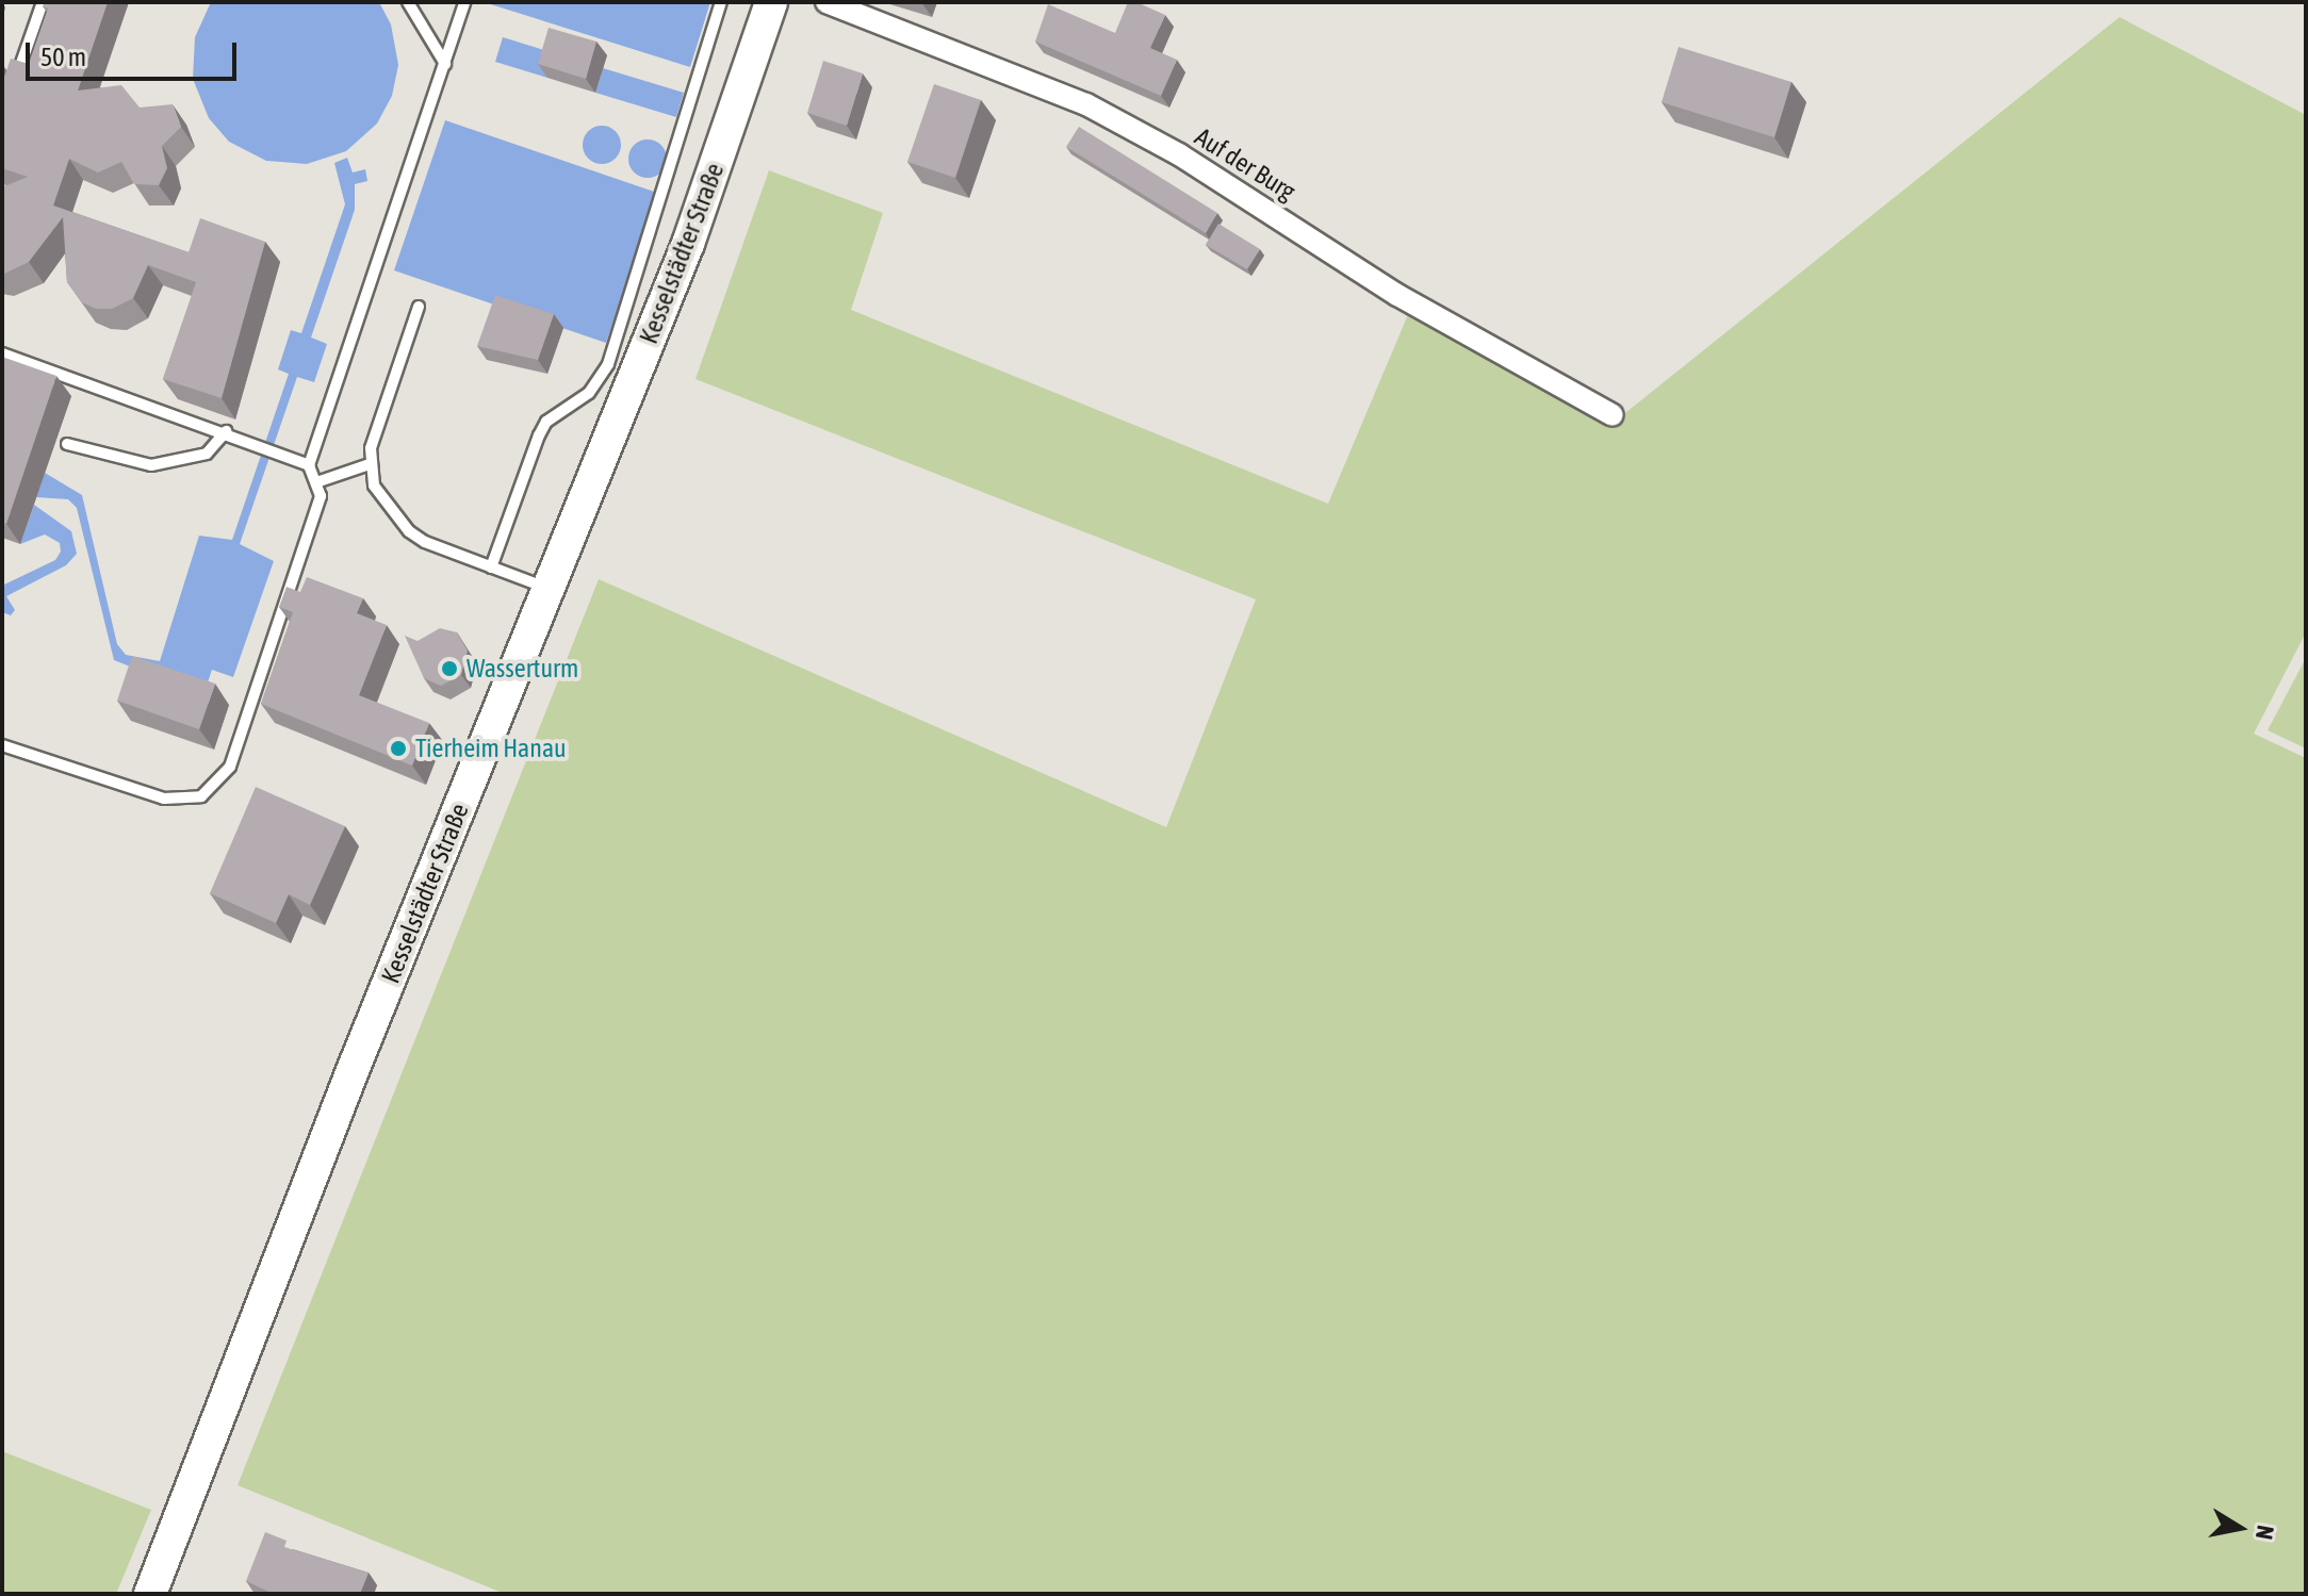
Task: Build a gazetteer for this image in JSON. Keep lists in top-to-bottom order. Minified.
{"streets":{"main road":["Kesselstädter Straße"],"street":["Auf der Burg"]},"places":["Wasserturm","Tierheim Hanau"],"scale_bar":"50 m","north":"right"}
